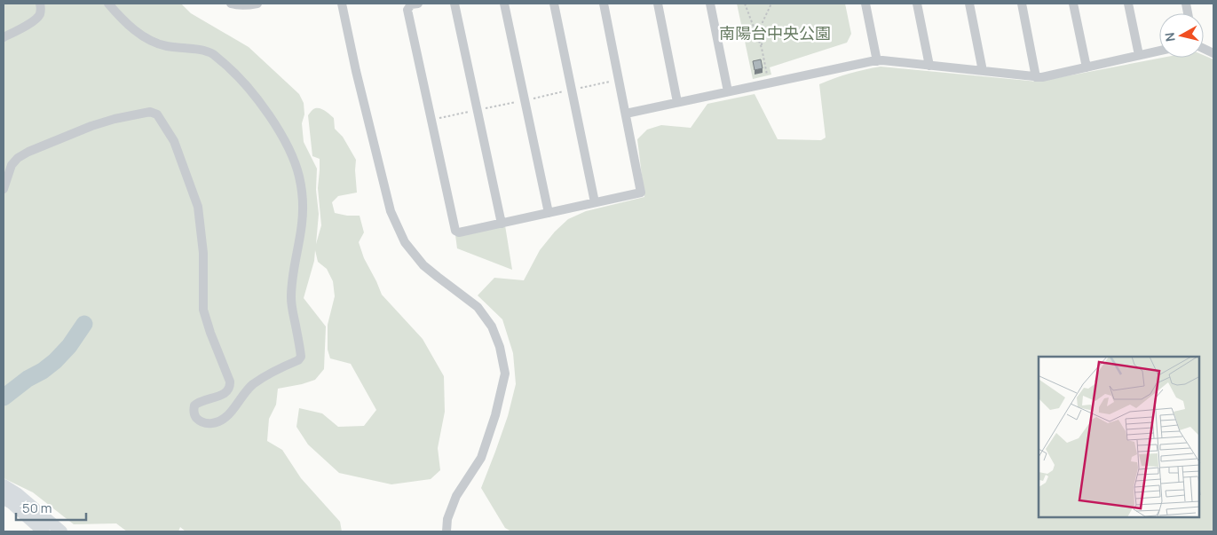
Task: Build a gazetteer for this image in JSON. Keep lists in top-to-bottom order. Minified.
{"parks":["南陽台中央公園"],"scale_bar":"50 m","north":"left"}
